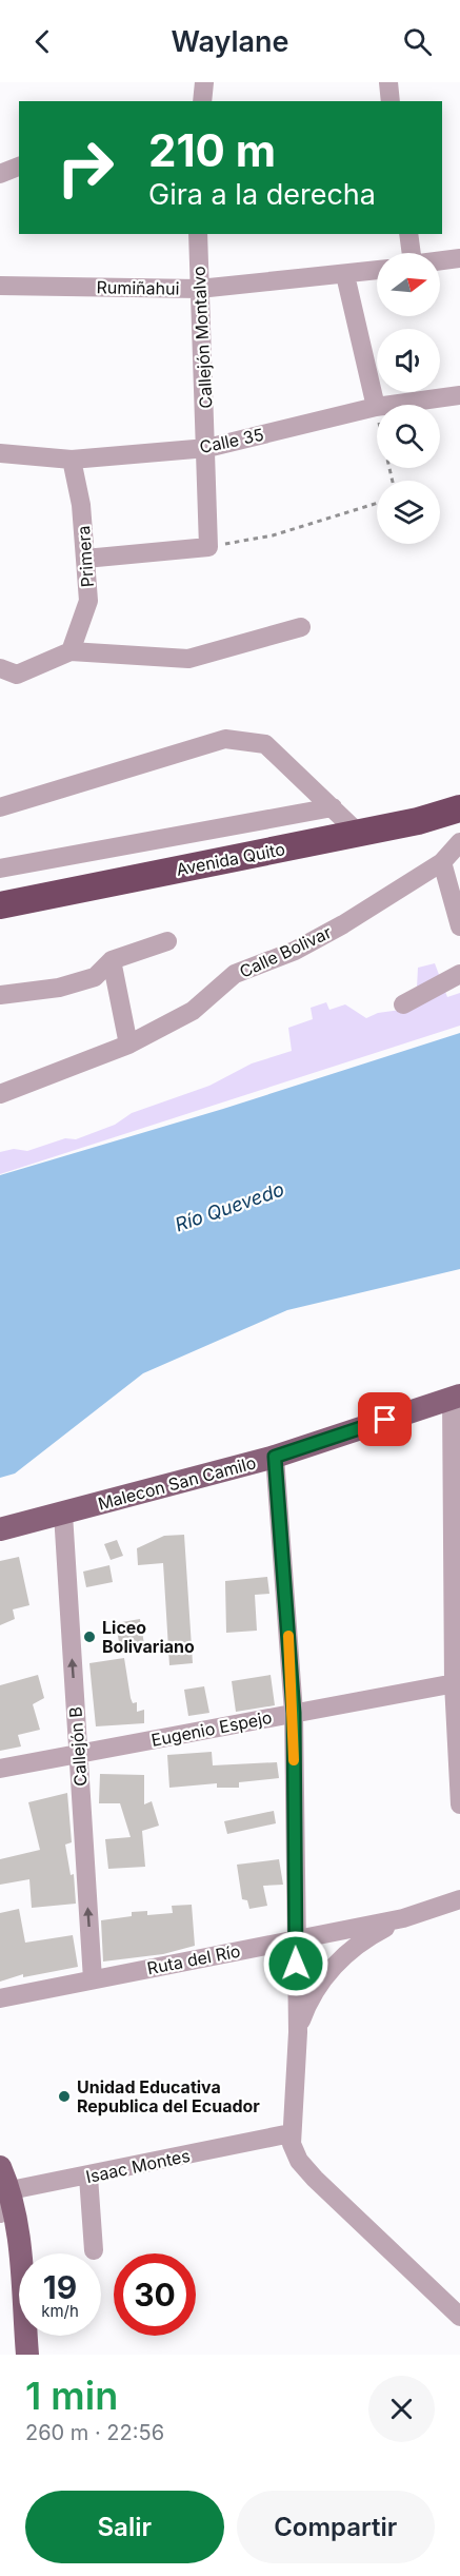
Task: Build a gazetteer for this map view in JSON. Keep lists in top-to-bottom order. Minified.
{"streets":{"highway":["Avenida Quito"],"main road":["Malecon San Camilo"],"street":["Rumiñahui","Callejón Montalvo","Calle 35","Primera","Calle Bolivar","Eugenio Espejo","Callejón B","Ruta del Río","Isaac Montes"]},"crossings":[["Rumiñahui","Callejón Montalvo"],["Callejón Montalvo","Calle 35"],["Calle 35","Primera"],["Malecon San Camilo","Callejón B"],["Eugenio Espejo","Callejón B"],["Callejón B","Ruta del Río"]],"one_way":["Callejón B"],"water":["Río Quevedo"],"places":["Liceo Bolivariano","Unidad Educativa Republica del Ecuador"],"north":"right","page":{"header":"Waylane","turn":["210 m","Gira a la derecha"],"speed":"19 km/h","limit":"30","heading":["1 min","260 m · 22:56"],"buttons":["Salir","Compartir"]}}
